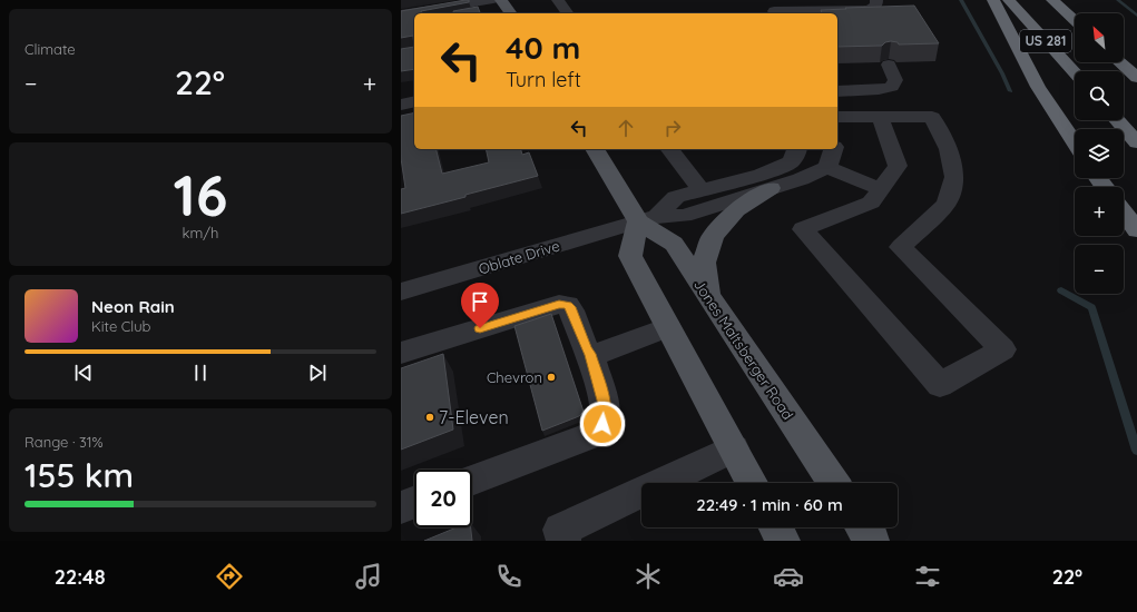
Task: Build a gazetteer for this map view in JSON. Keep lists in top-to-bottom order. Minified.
{"streets":{"highway":["US 281"],"main road":["Jones Maltsberger Road"],"street":["Oblate Drive"]},"crossings":[["Oblate Drive","Jones Maltsberger Road"]],"places":["Chevron","7-Eleven"],"north":"top left","page":{"tile":["Climate",["16","km/h"],["Range · 31%","155 km"]],"map_buttons":["+","−"],"turn":["40 m","Turn left"],"heat":["−","22°","+"],"song":["Neon Rain","Kite Club"],"limit":"20","trip":"22:49 · 1 min · 60 m","tabs":["22:48","22°"]}}
